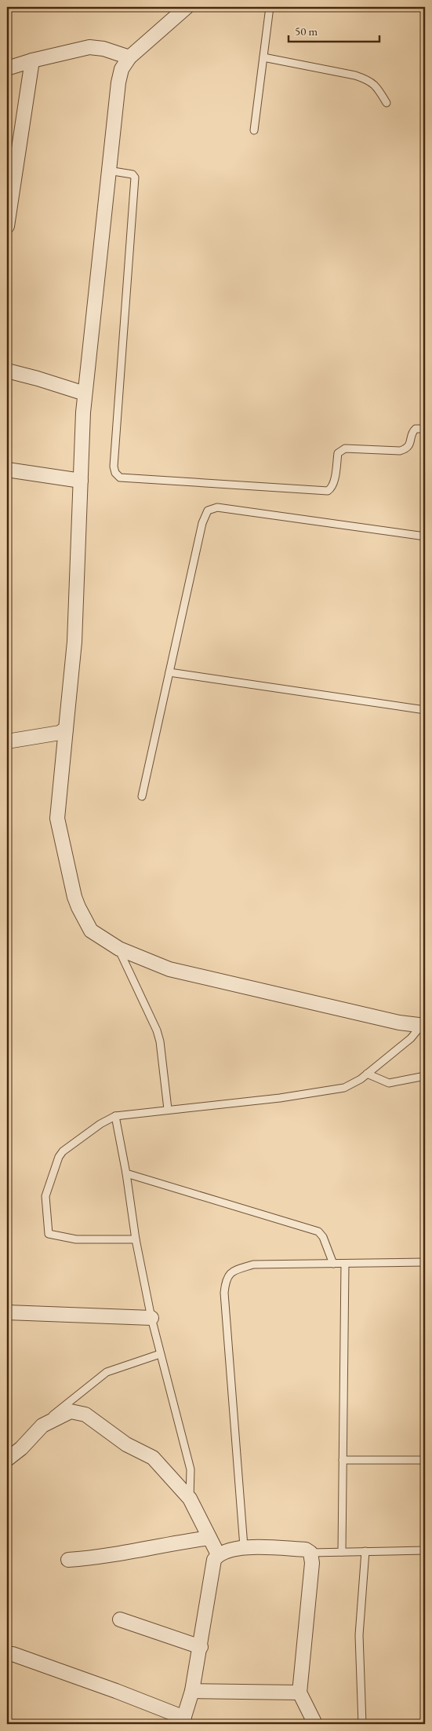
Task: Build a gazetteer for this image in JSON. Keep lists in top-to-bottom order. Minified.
{"scale_bar":"50 m"}
